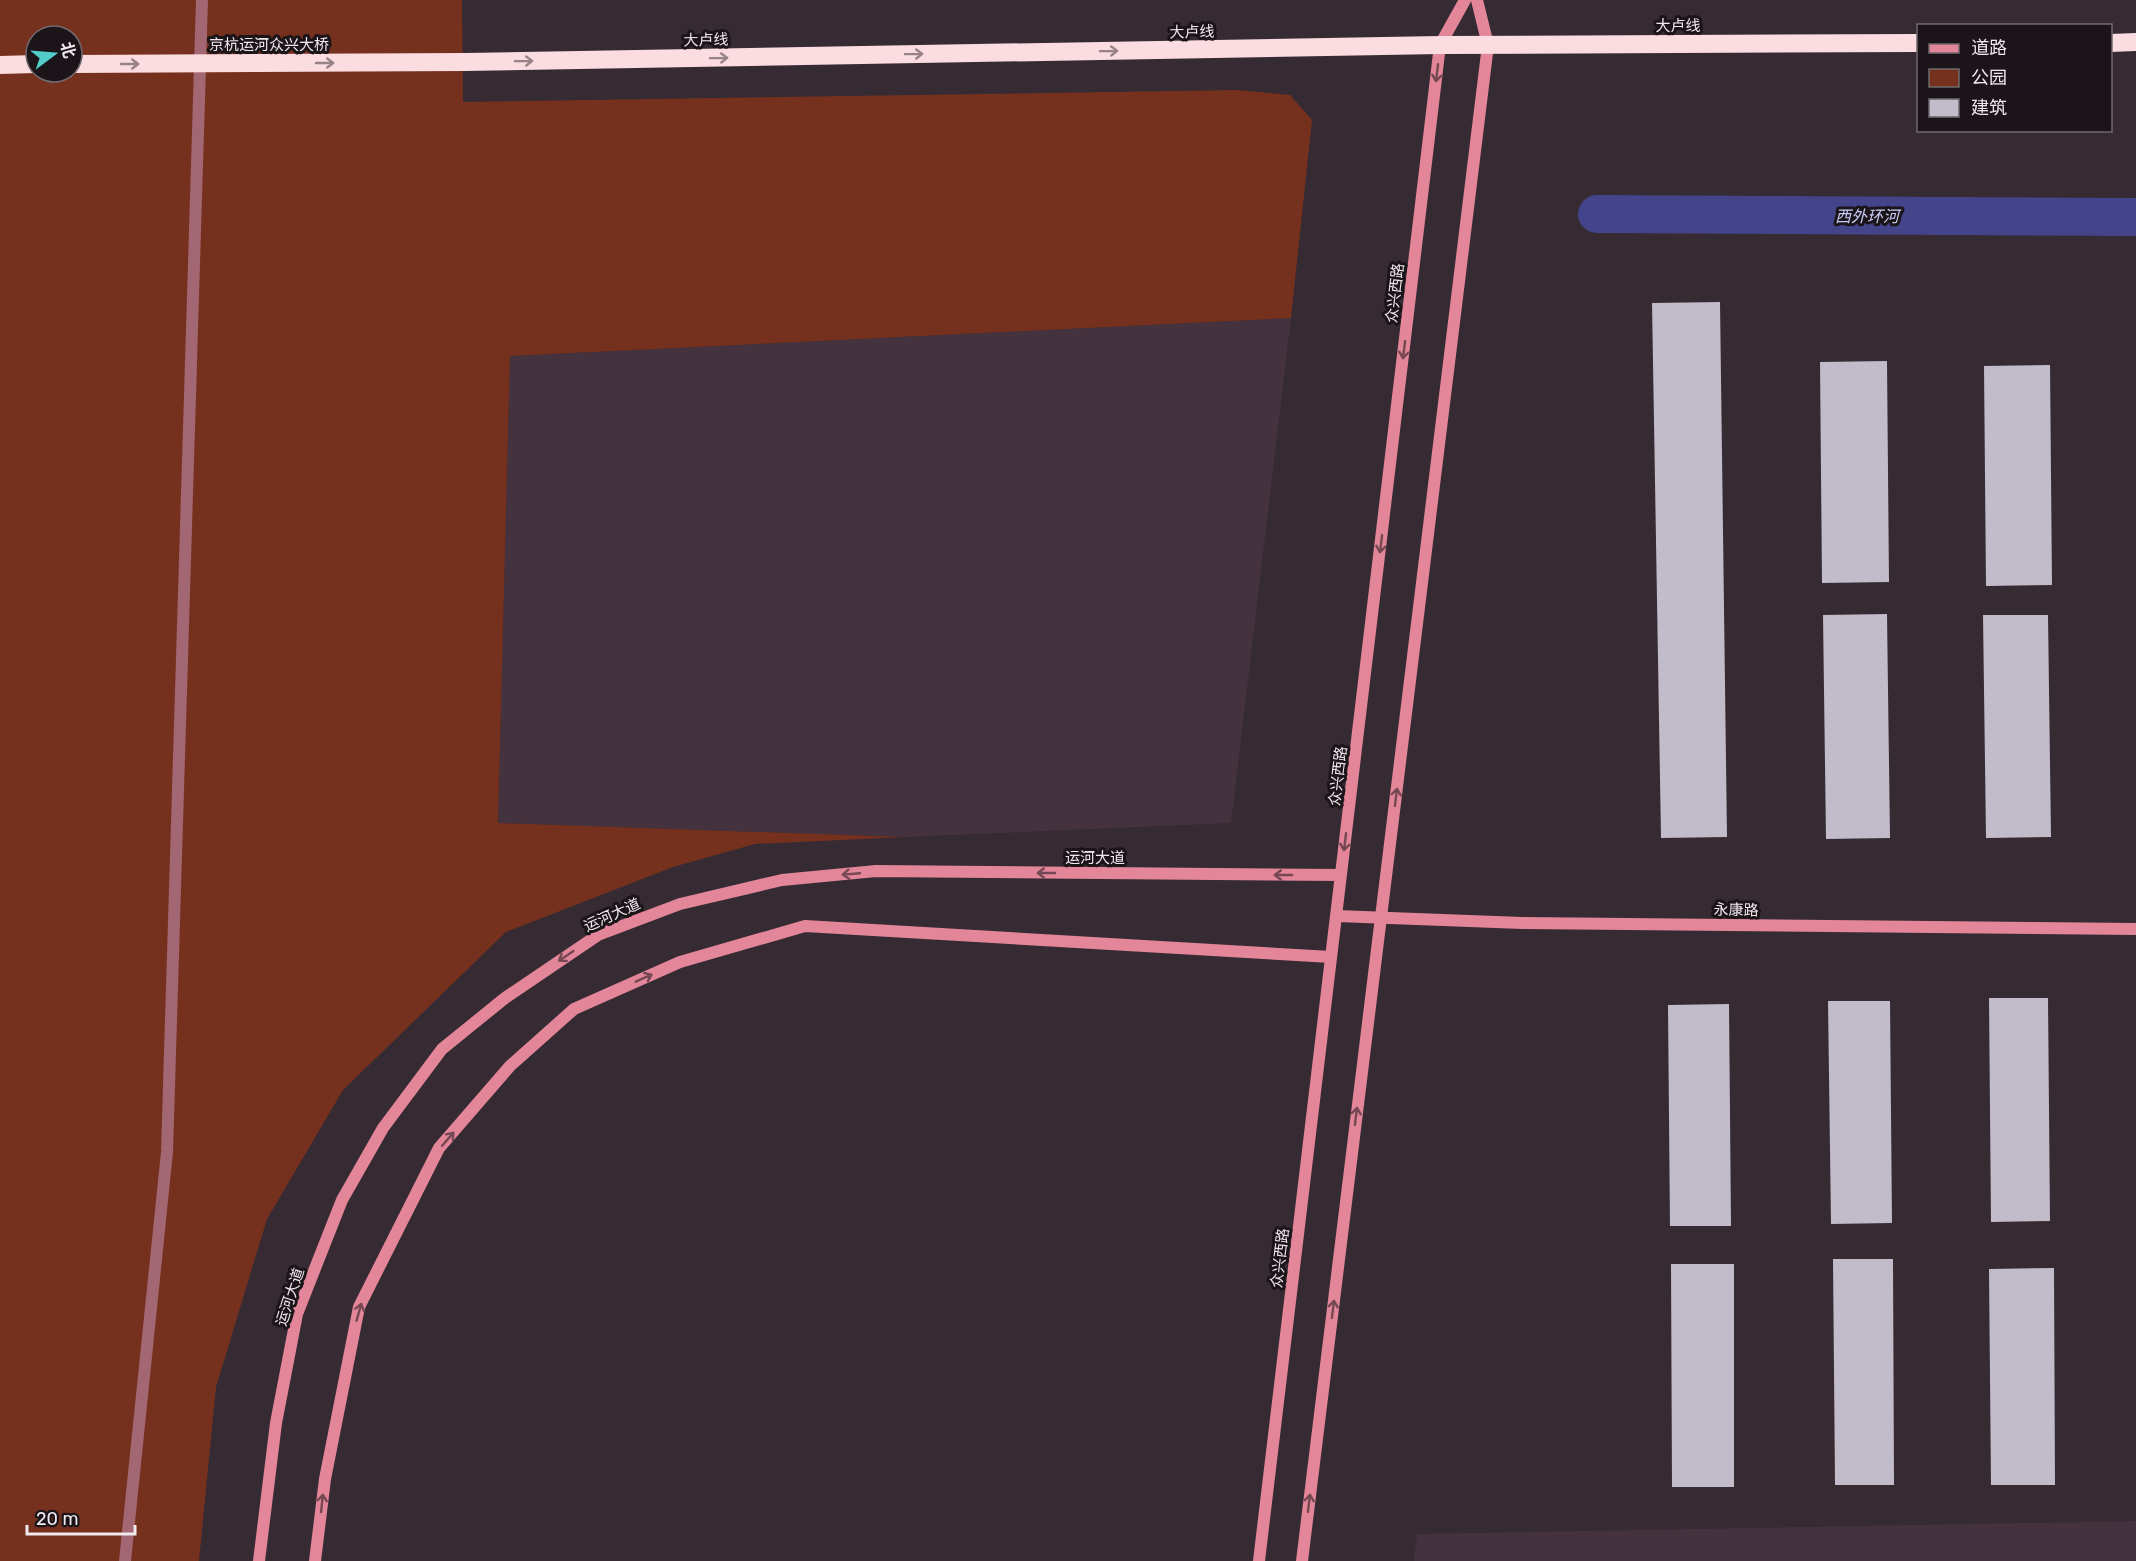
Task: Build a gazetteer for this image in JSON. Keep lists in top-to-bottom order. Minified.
{"streets":{"highway":["大卢线","京杭运河众兴大桥"],"street":["众兴西路","运河大道","永康路"]},"crossings":[["大卢线","京杭运河众兴大桥"],["大卢线","众兴西路"],["众兴西路","运河大道"],["众兴西路","永康路"]],"one_way":["大卢线","京杭运河众兴大桥","运河大道"],"water":["西外环河"],"legend":["道路","公园","建筑"],"scale_bar":"20 m","north":"right"}
